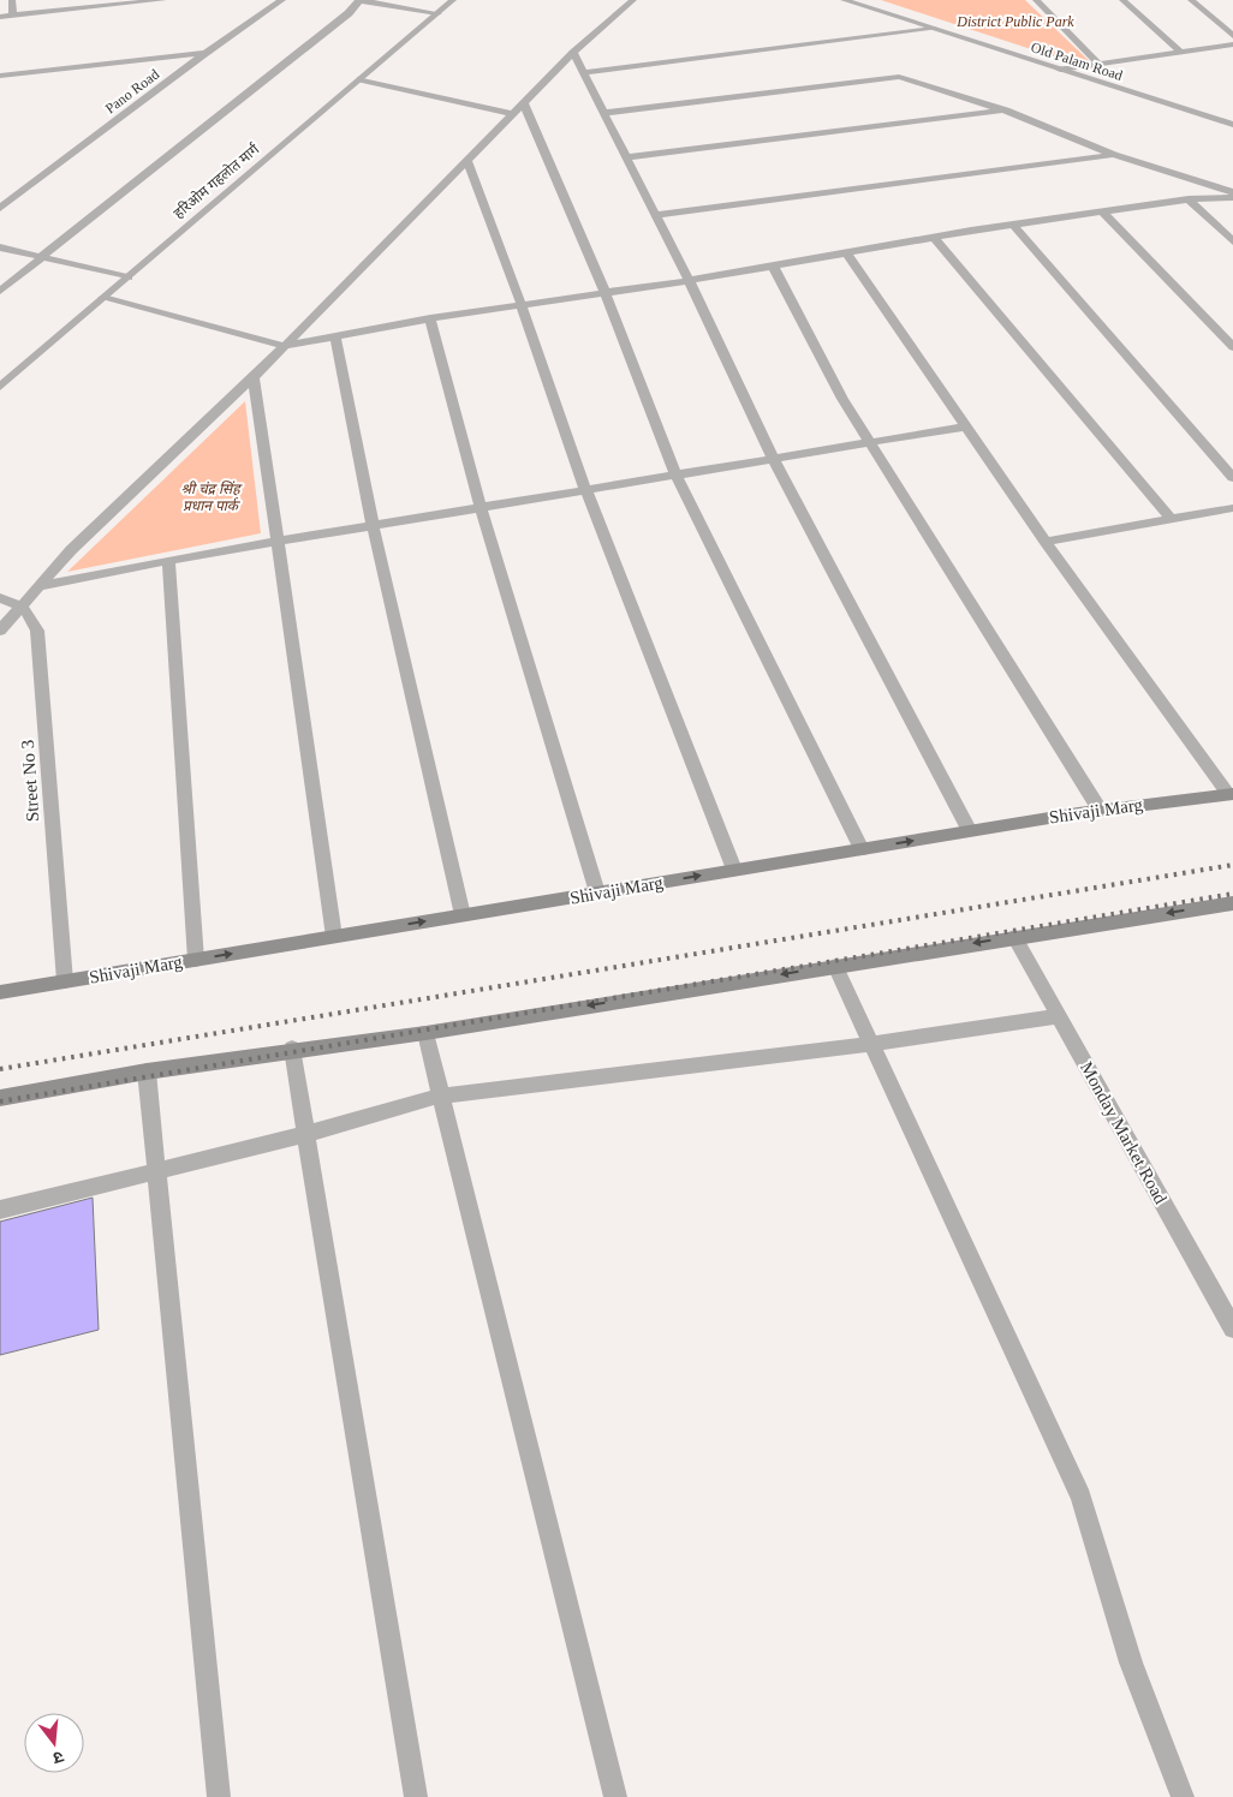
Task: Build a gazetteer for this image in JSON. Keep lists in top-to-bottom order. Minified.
{"streets":{"main road":["Shivaji Marg"],"street":["Old Palam Road","Pano Road","हरिओम गहलोत मार्ग","Street No 3","Monday Market Road"]},"crossings":[["Street No 3","Shivaji Marg"]],"parks":["District Public Park","श्री चंद्र सिंह प्रधान पार्क"],"north":"bottom"}
